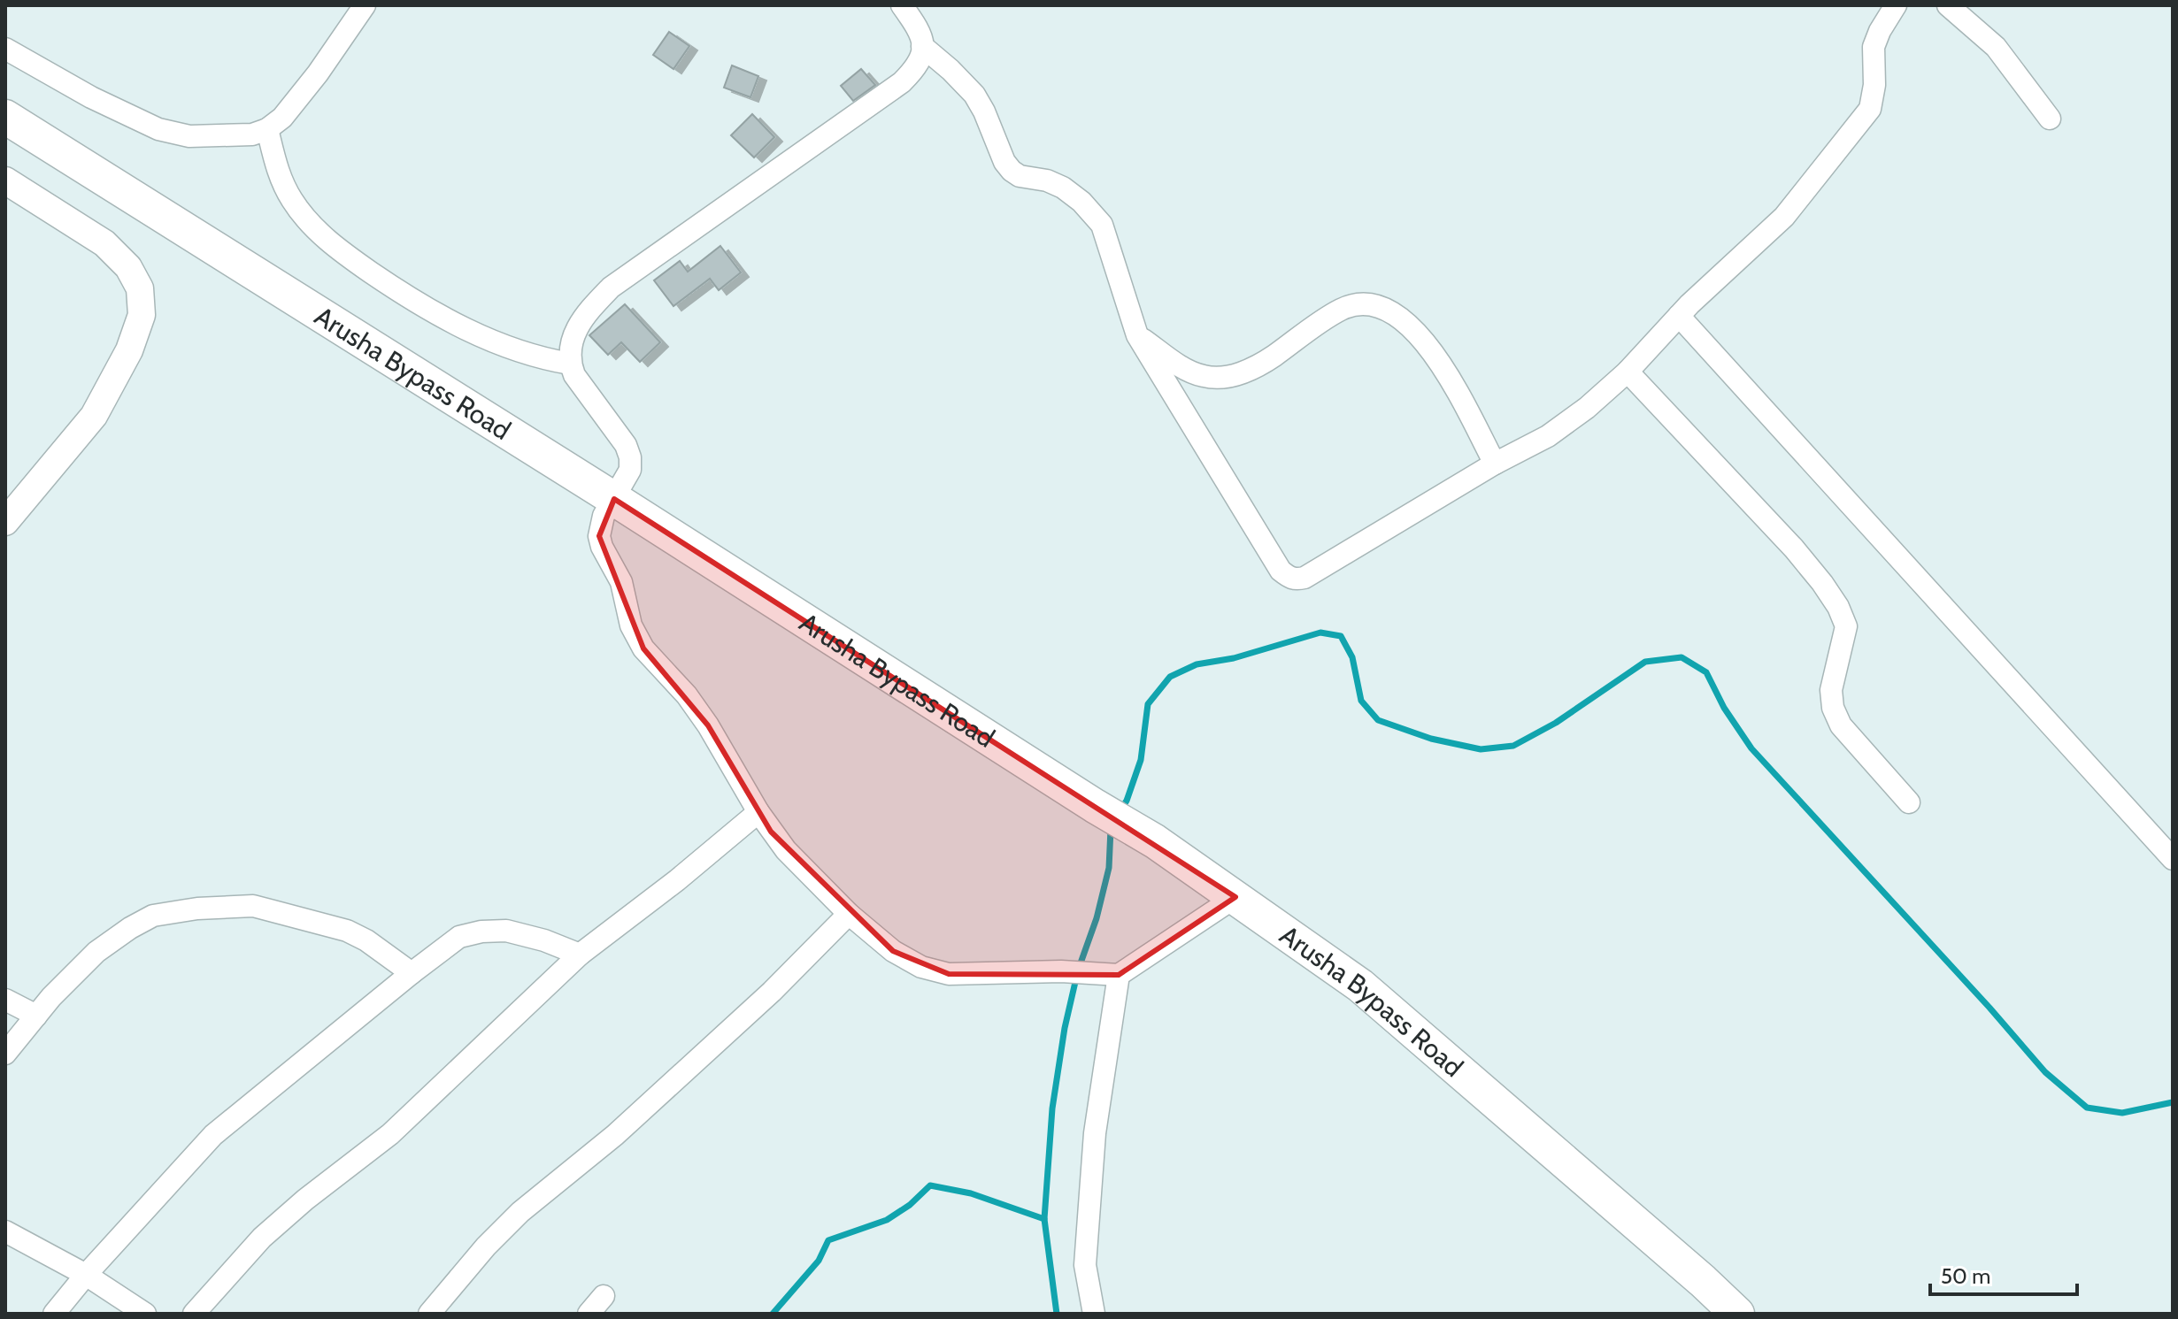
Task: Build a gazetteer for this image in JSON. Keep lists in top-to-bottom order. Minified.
{"streets":{"main road":["Arusha Bypass Road"]},"scale_bar":"50 m"}
